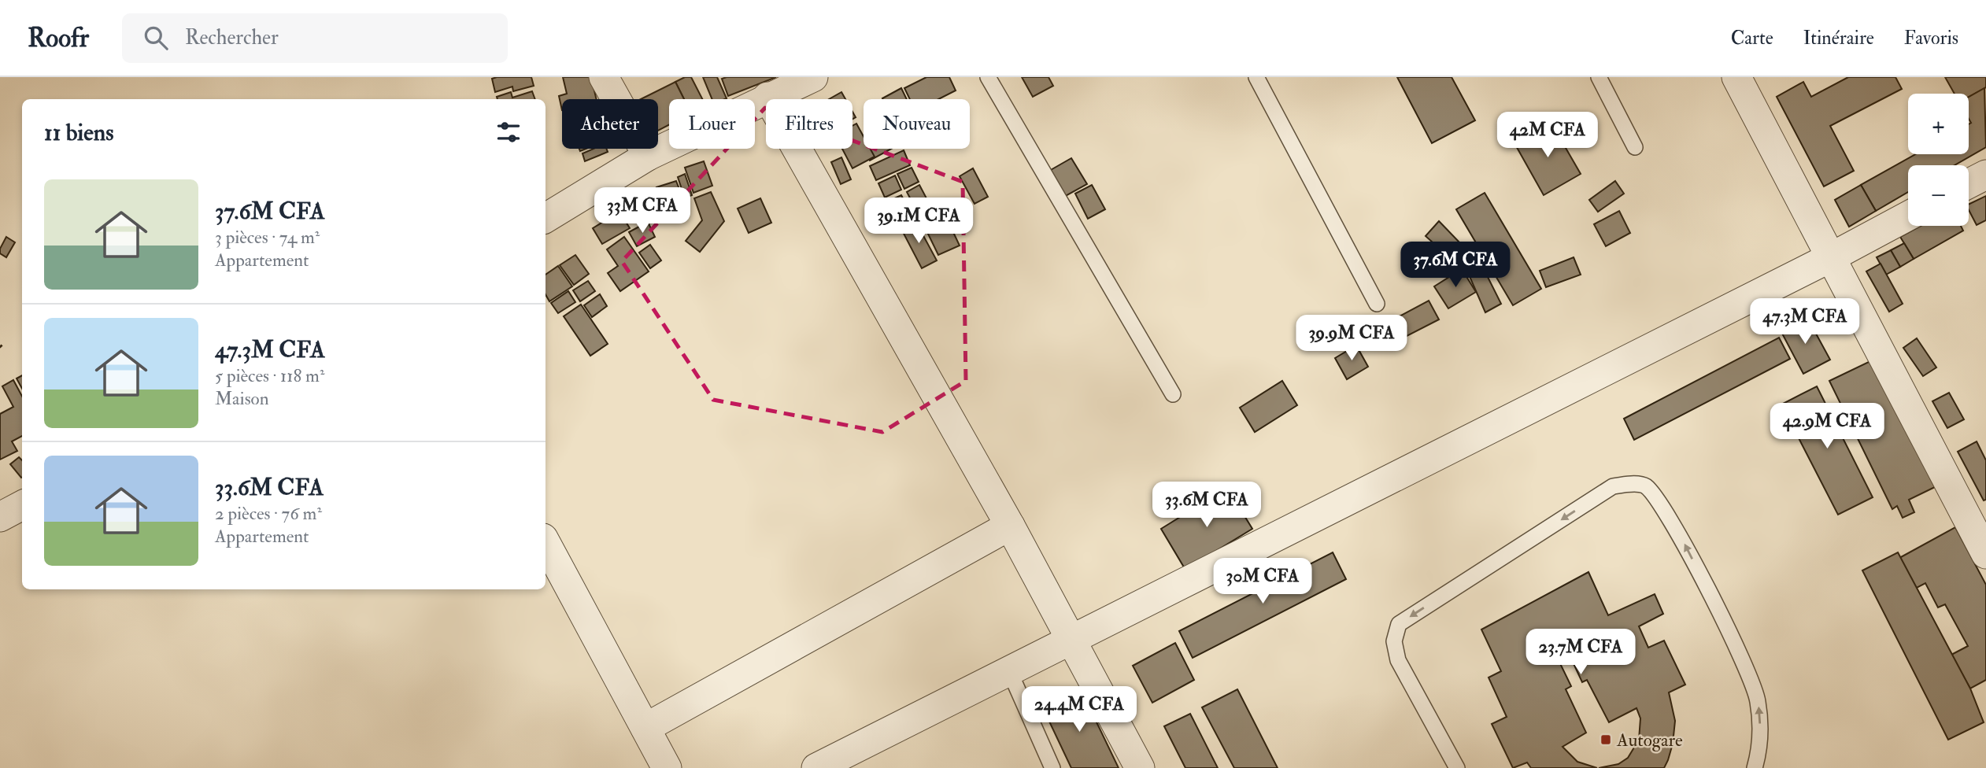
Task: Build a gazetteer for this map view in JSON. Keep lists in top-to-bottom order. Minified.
{"places":{"transit":["Autogare"]},"page":{"header":"Roofr","search":"Rechercher","nav":["Carte","Itinéraire","Favoris"],"map_buttons":["+","−"],"chip":["Acheter","Louer","Filtres","Nouveau"],"heading":"11 biens","price":["42M CFA","33M CFA","39.1M CFA","37.6M CFA","47.3M CFA","39.9M CFA","42.9M CFA","33.6M CFA","30M CFA","23.7M CFA","24.4M CFA"],"list":[{"name":"37.6M CFA","note":"3 pièces · 74 m² · Appartement"},{"name":"47.3M CFA","note":"5 pièces · 118 m² · Maison"},{"name":"33.6M CFA","note":"2 pièces · 76 m² · Appartement"}]}}
